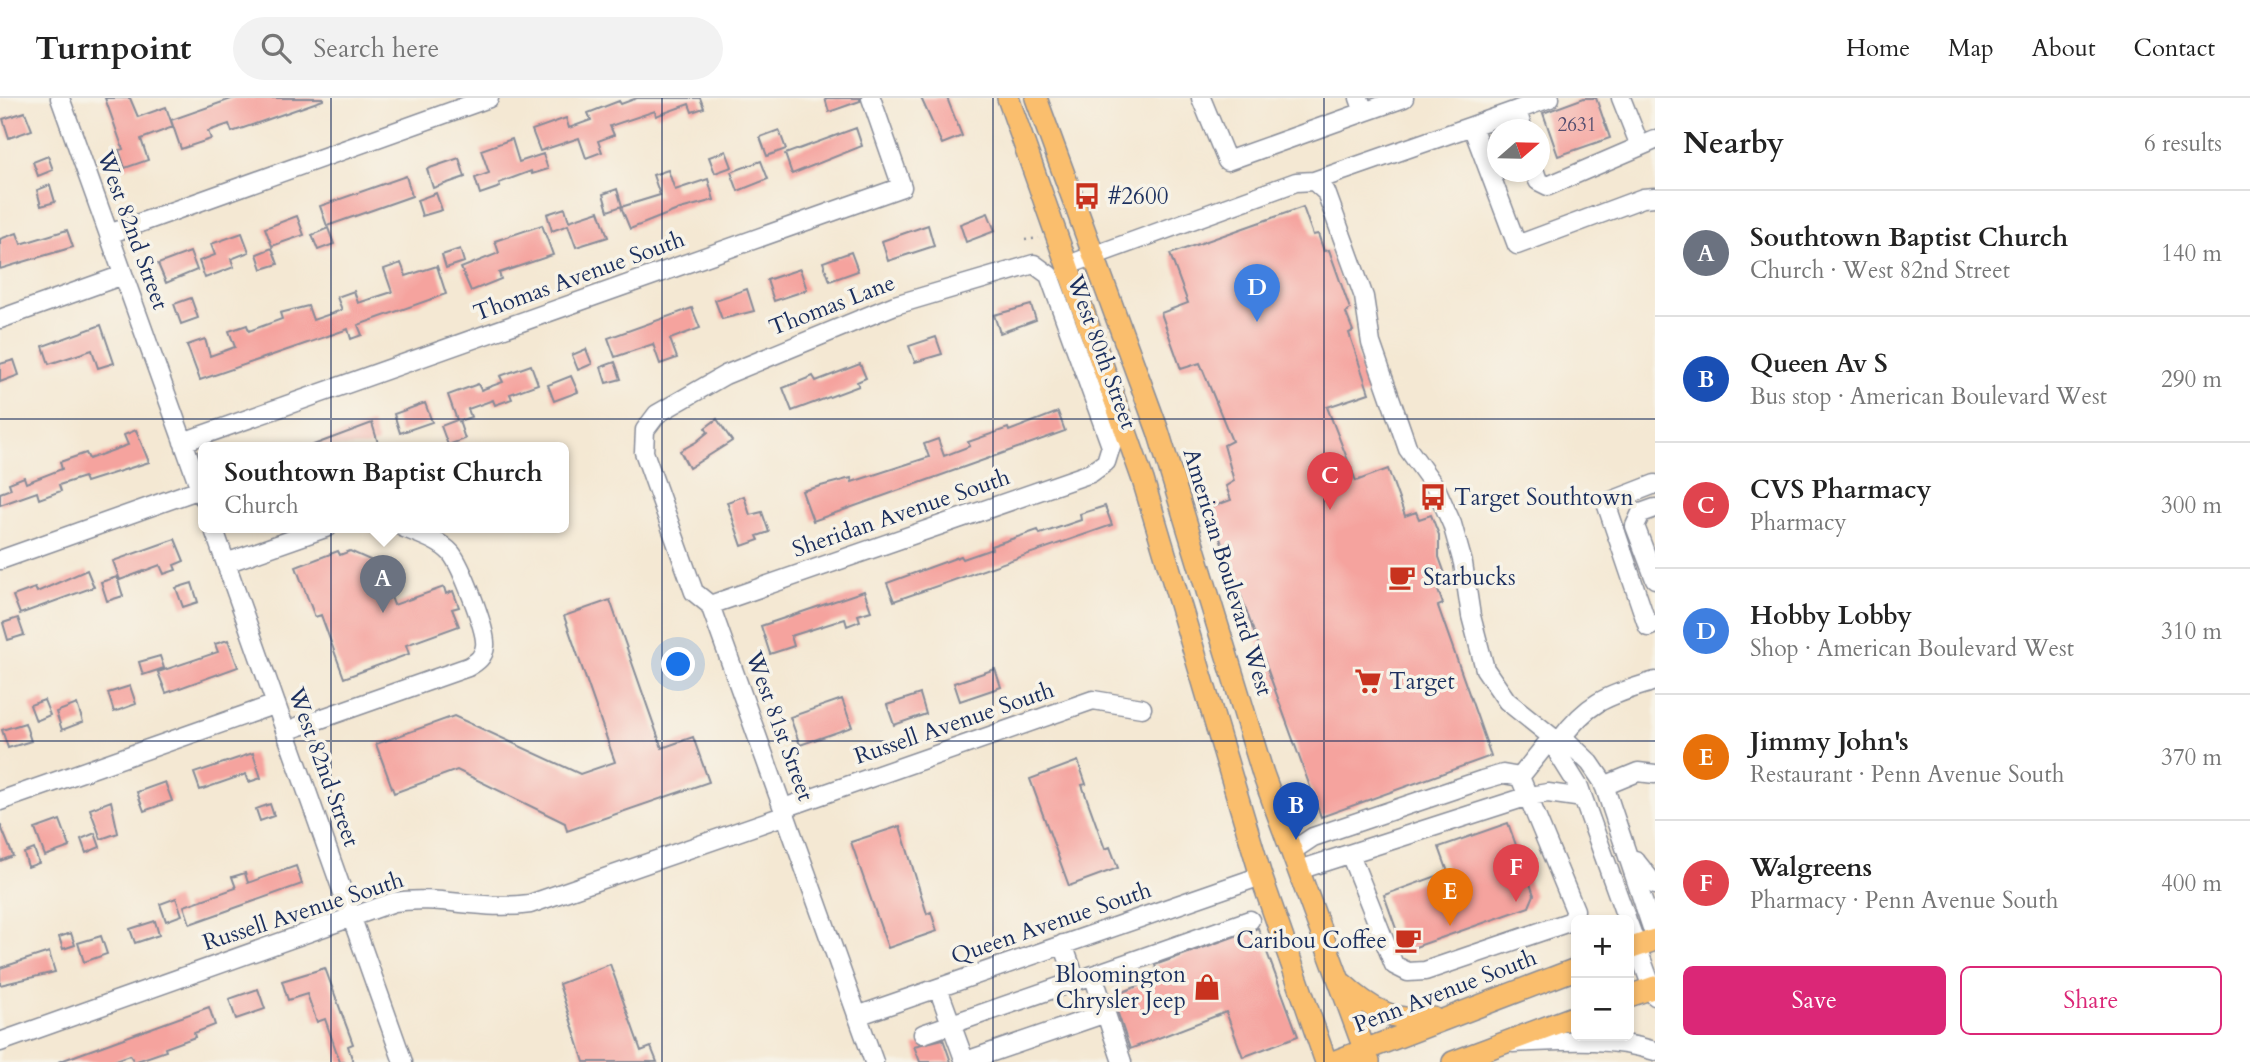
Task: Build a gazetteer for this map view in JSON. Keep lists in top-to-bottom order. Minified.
{"streets":{"main road":["American Boulevard West","Penn Avenue South"],"street":["West 82nd Street","Thomas Avenue South","Thomas Lane","West 80th Street","Sheridan Avenue South","Russell Avenue South","West 81st Street","Queen Avenue South"]},"crossings":[["West 82nd Street","Thomas Avenue South"],["West 82nd Street","Russell Avenue South"],["Thomas Lane","West 80th Street"],["Thomas Lane","West 81st Street"],["West 80th Street","Sheridan Avenue South"],["Sheridan Avenue South","West 81st Street"],["American Boulevard West","Penn Avenue South"],["Russell Avenue South","West 81st Street"],["West 81st Street","Queen Avenue South"]],"places":{"bus stop":["#2600","Target Southtown"],"cafe":["Starbucks","Caribou Coffee"],"supermarket":["Target"],"shop":["Bloomington Chrysler Jeep"]},"house_numbers":["2631"],"north":"right","page":{"header":"Turnpoint","search":"Search here","nav":["Home","Map","About","Contact"],"heading":["Nearby","6 results"],"list":[{"mark":"A","name":"Southtown Baptist Church","note":"Church · West 82nd Street","value":"140 m"},{"mark":"B","name":"Queen Av S","note":"Bus stop · American Boulevard West","value":"290 m"},{"mark":"C","name":"CVS Pharmacy","note":"Pharmacy","value":"300 m"},{"mark":"D","name":"Hobby Lobby","note":"Shop · American Boulevard West","value":"310 m"},{"mark":"E","name":"Jimmy John's","note":"Restaurant · Penn Avenue South","value":"370 m"},{"mark":"F","name":"Walgreens","note":"Pharmacy · Penn Avenue South","value":"400 m"}],"pins":["D","C","A","B","F","E"],"popup":["Southtown Baptist Church","Church"],"map_buttons":["+","−"],"buttons":["Save","Share"]}}
